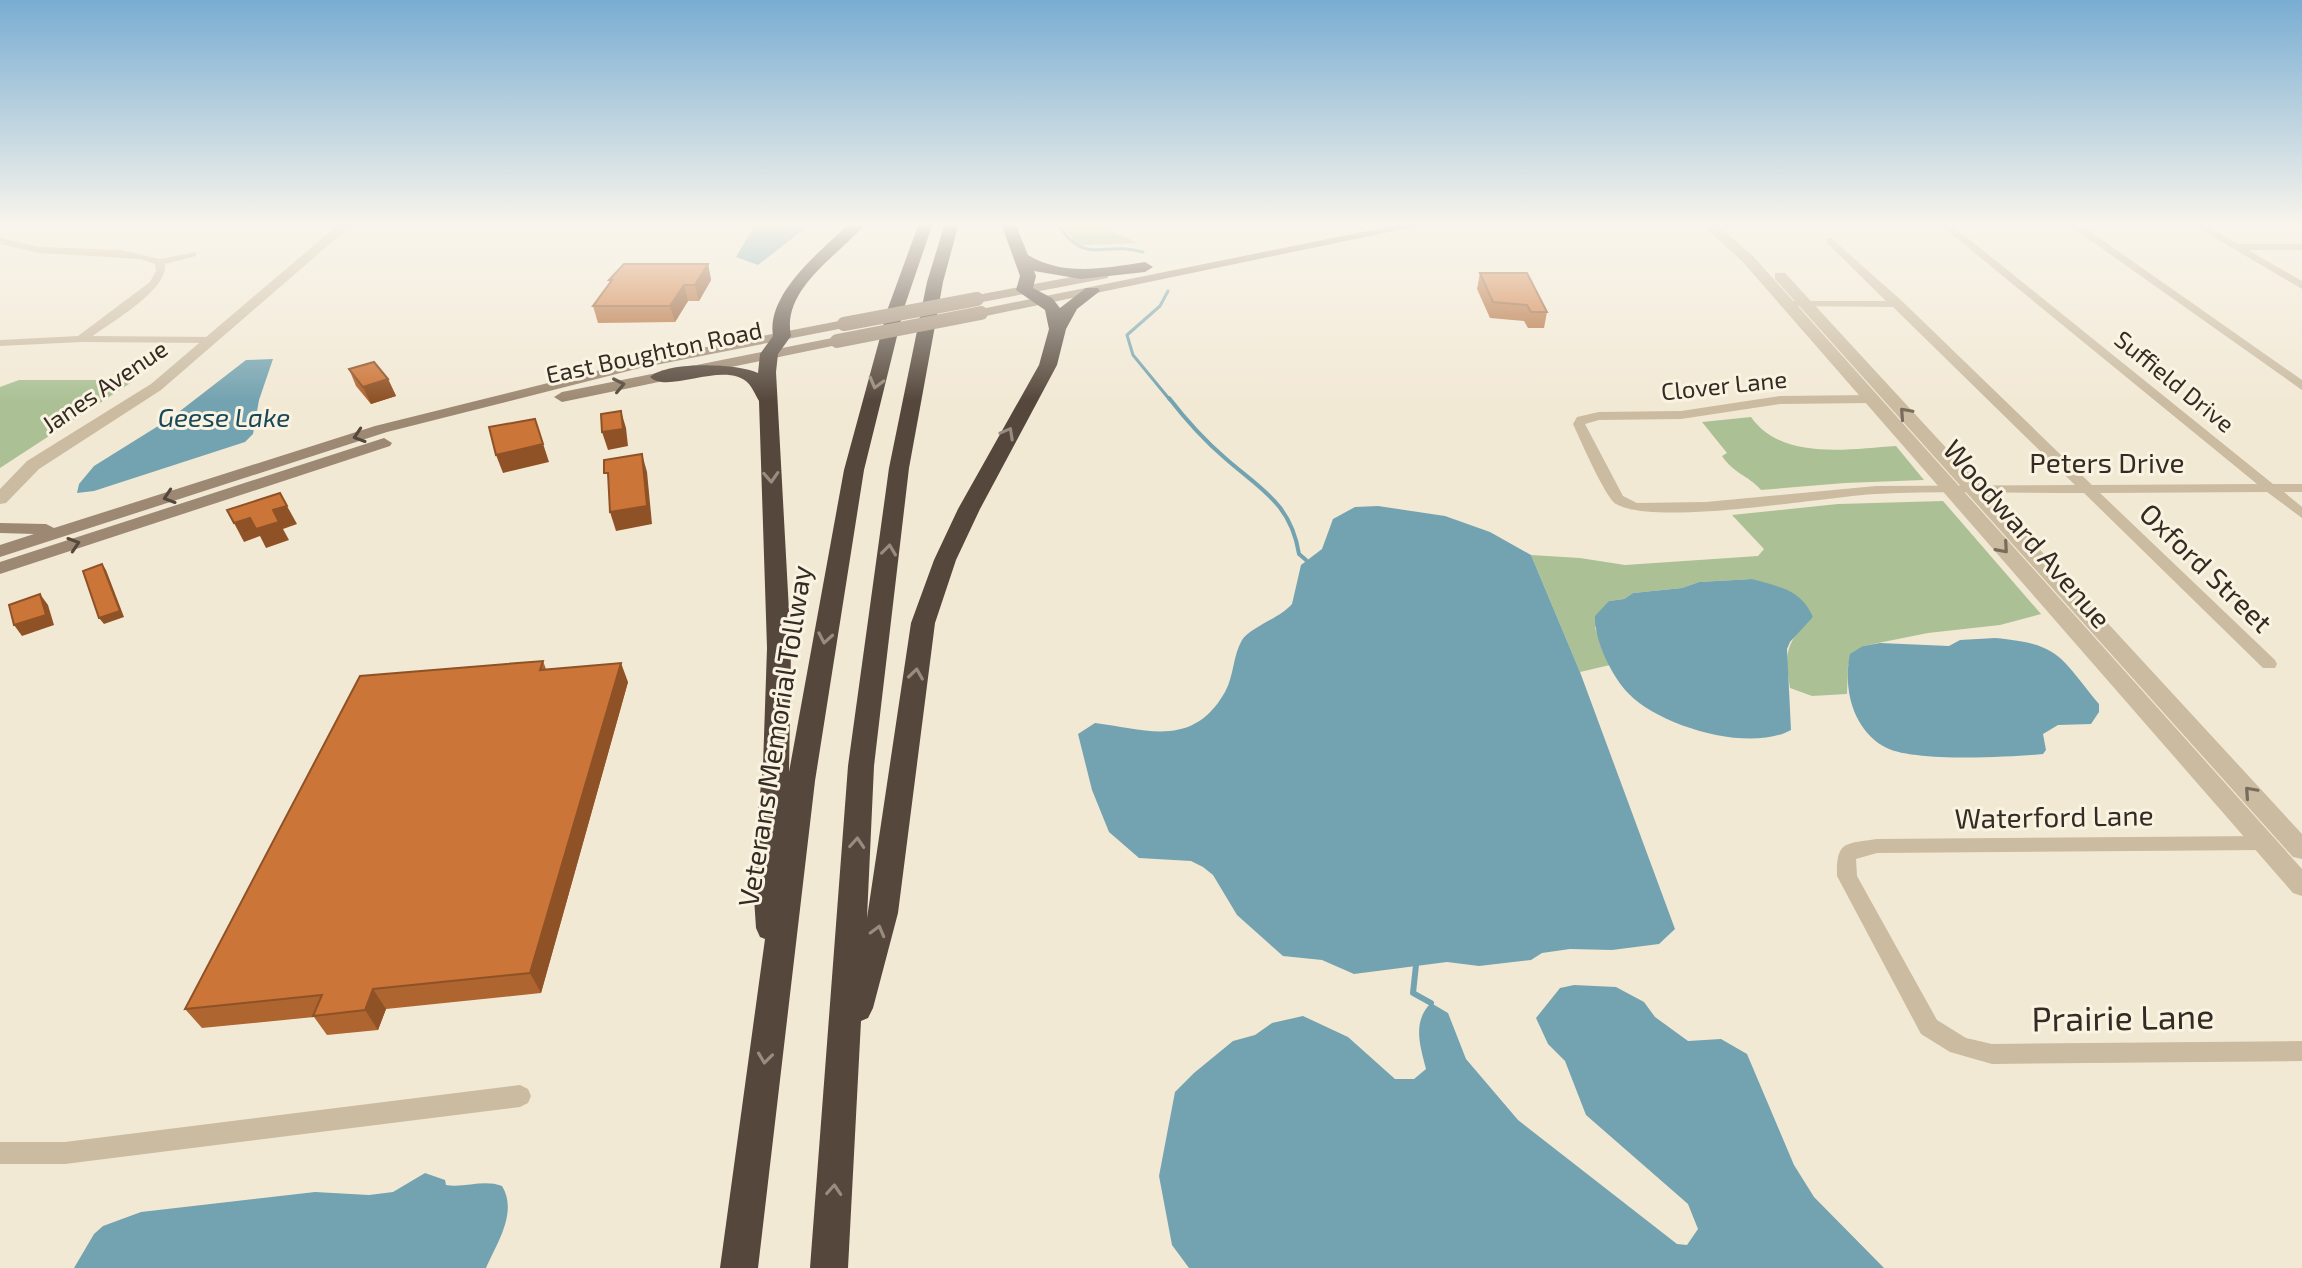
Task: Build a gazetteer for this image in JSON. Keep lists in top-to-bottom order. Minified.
{"streets":{"highway":["Veterans Memorial Tollway"],"main road":["East Boughton Road"],"street":["Suffield Drive","Clover Lane","Janes Avenue","Peters Drive","Woodward Avenue","Oxford Street","Waterford Lane","Prairie Lane"]},"crossings":[["Suffield Drive","Peters Drive"],["Clover Lane","Peters Drive"],["Clover Lane","Woodward Avenue"],["Peters Drive","Woodward Avenue"],["Peters Drive","Oxford Street"],["Woodward Avenue","Waterford Lane"],["Waterford Lane","Prairie Lane"]],"water":["Geese Lake"]}
